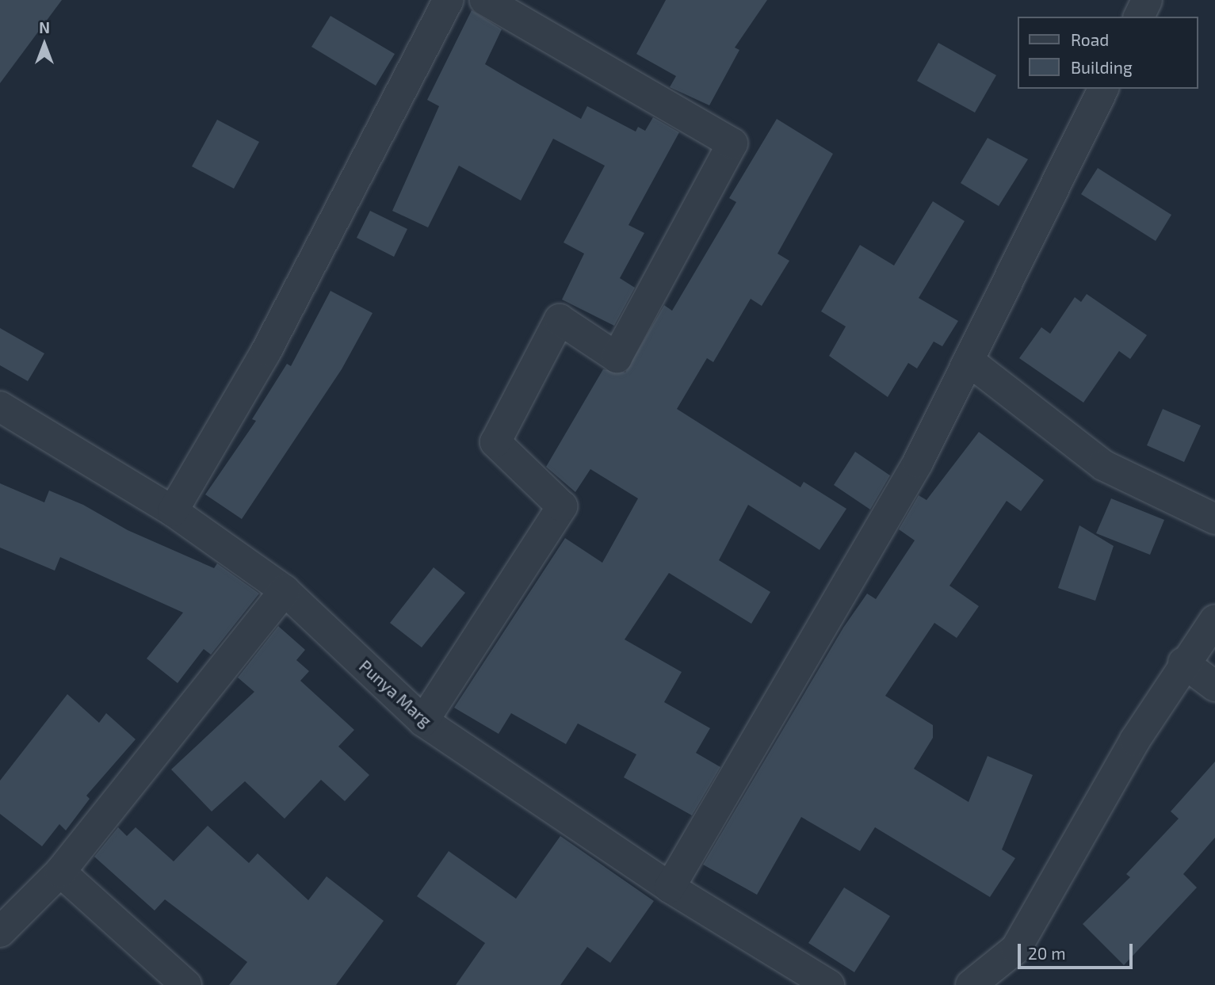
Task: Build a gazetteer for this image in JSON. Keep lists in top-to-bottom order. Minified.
{"streets":{"street":["Punya Marg"]},"legend":["Road","Building"],"scale_bar":"20 m","north":"top"}
